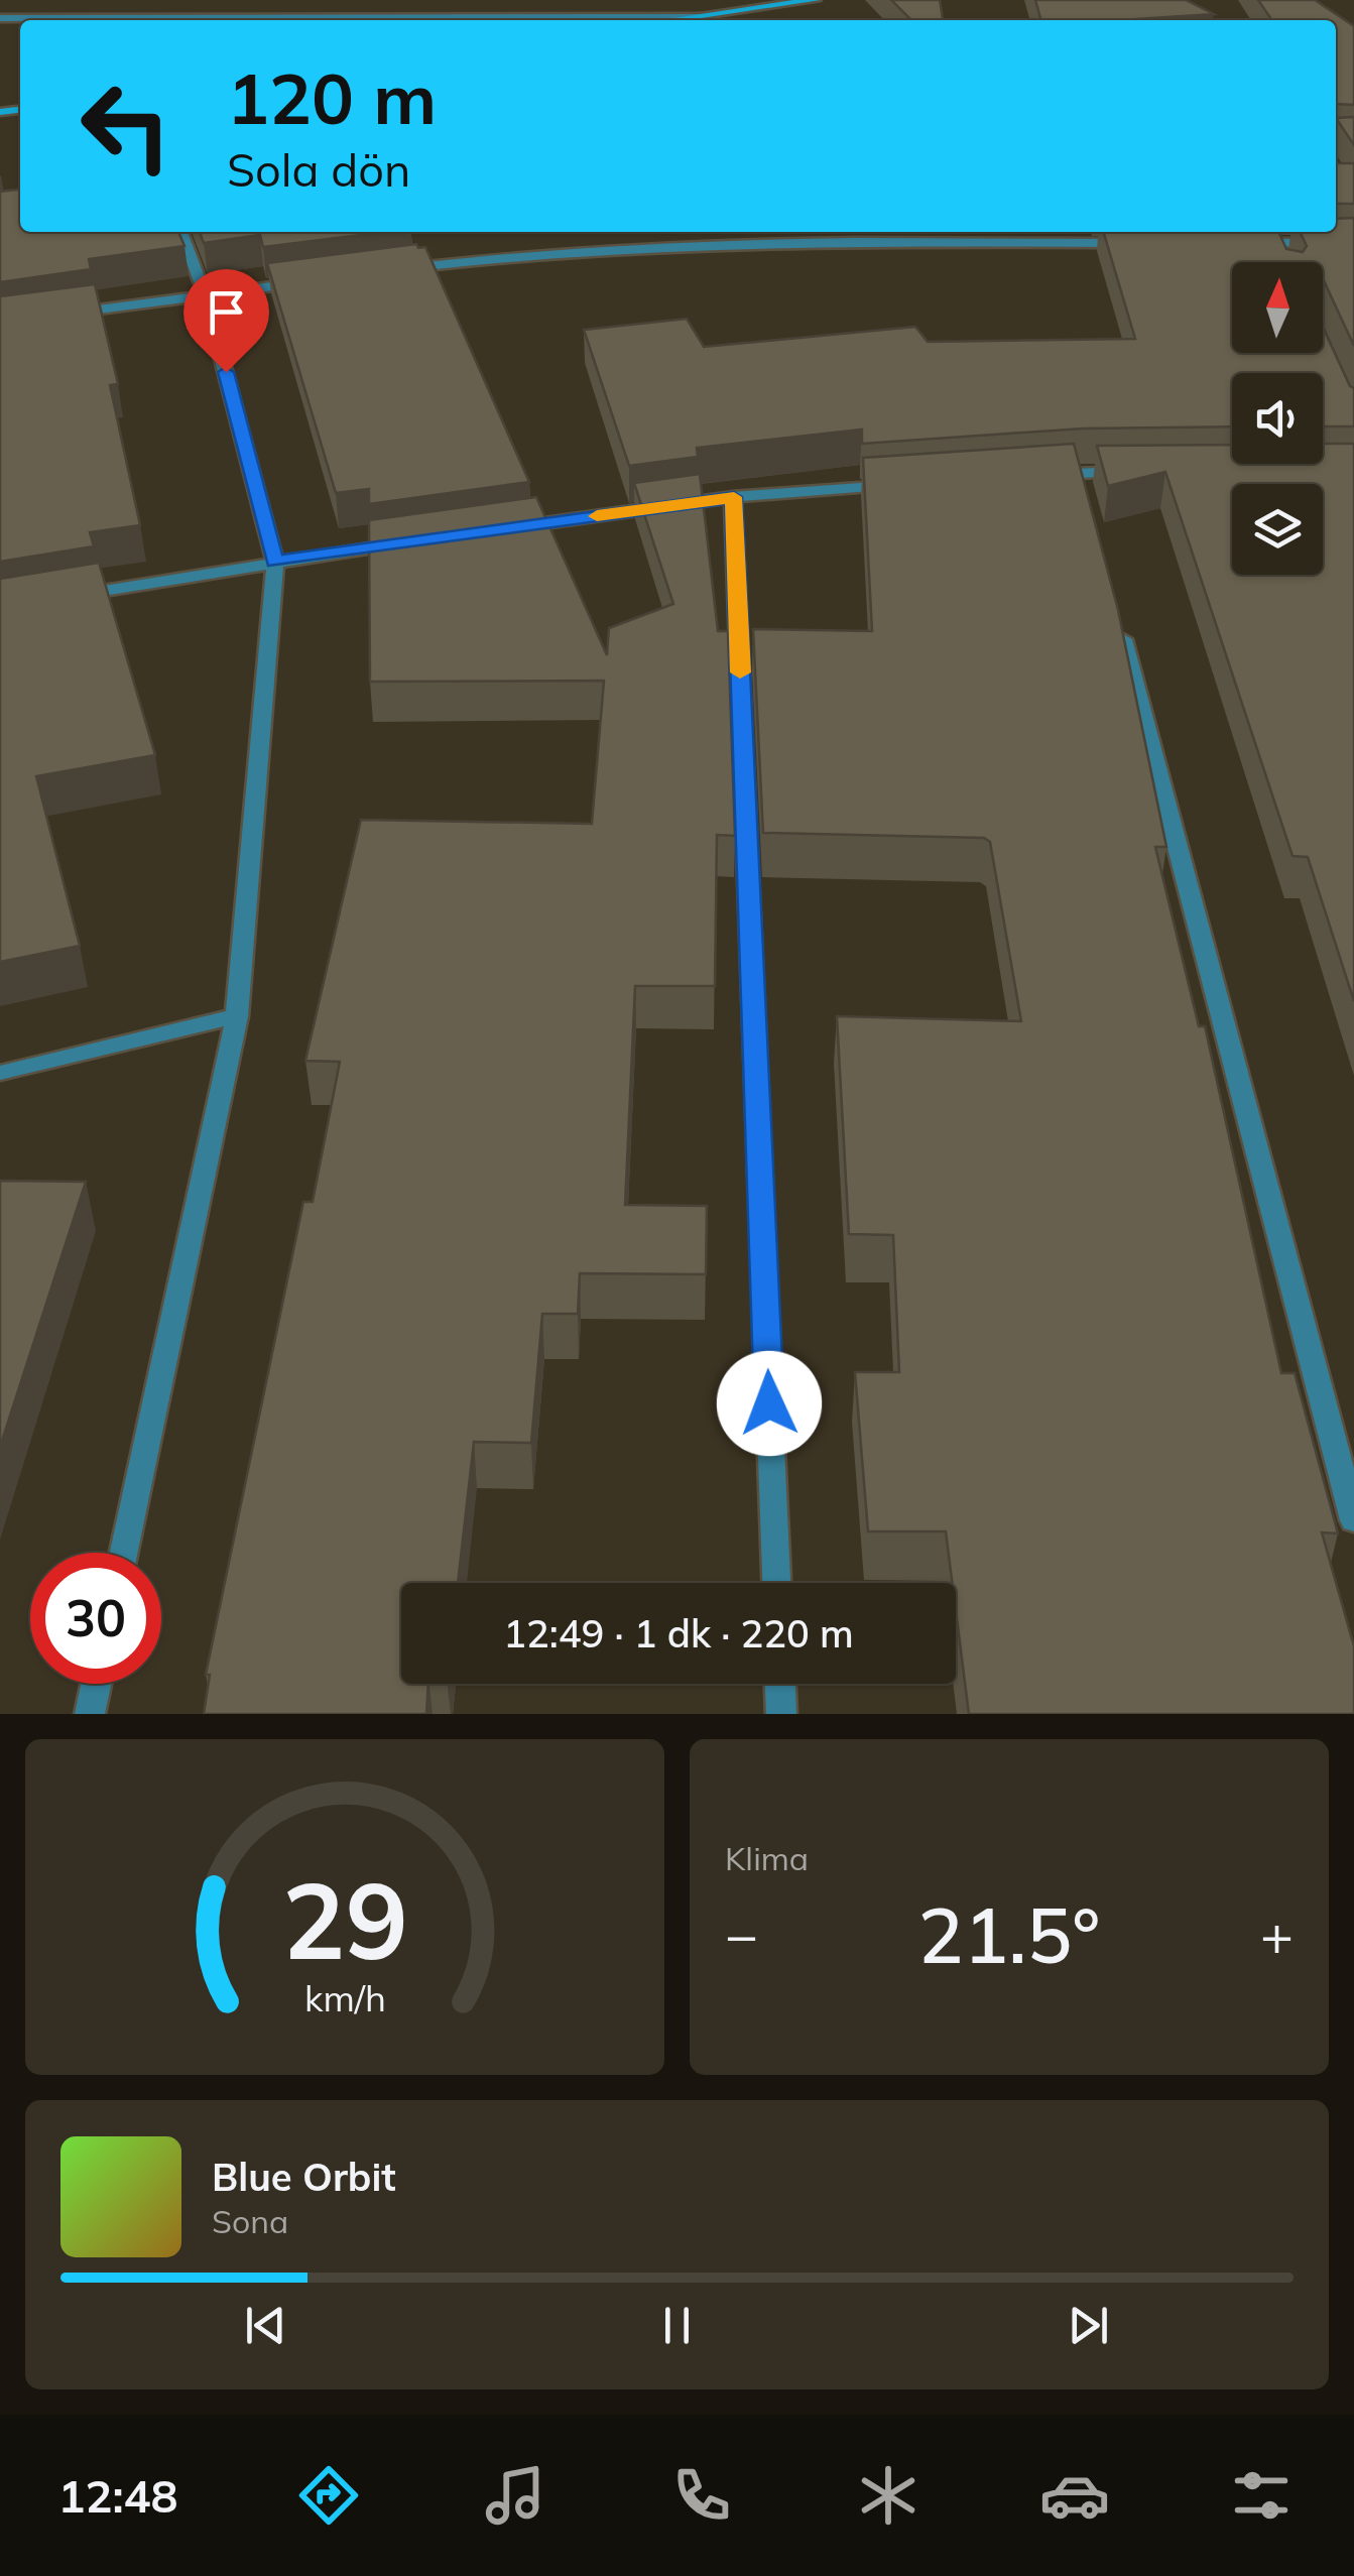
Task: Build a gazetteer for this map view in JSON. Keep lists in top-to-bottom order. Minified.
{"north":"top","page":{"turn":["120 m","Sola dön"],"limit":"30","trip":"12:49 · 1 dk · 220 m","tile":"Klima","heat":["−","21.5°","+"],"song":["Blue Orbit","Sona"],"tabs":"12:48","gauge":["29","km/h"]}}
